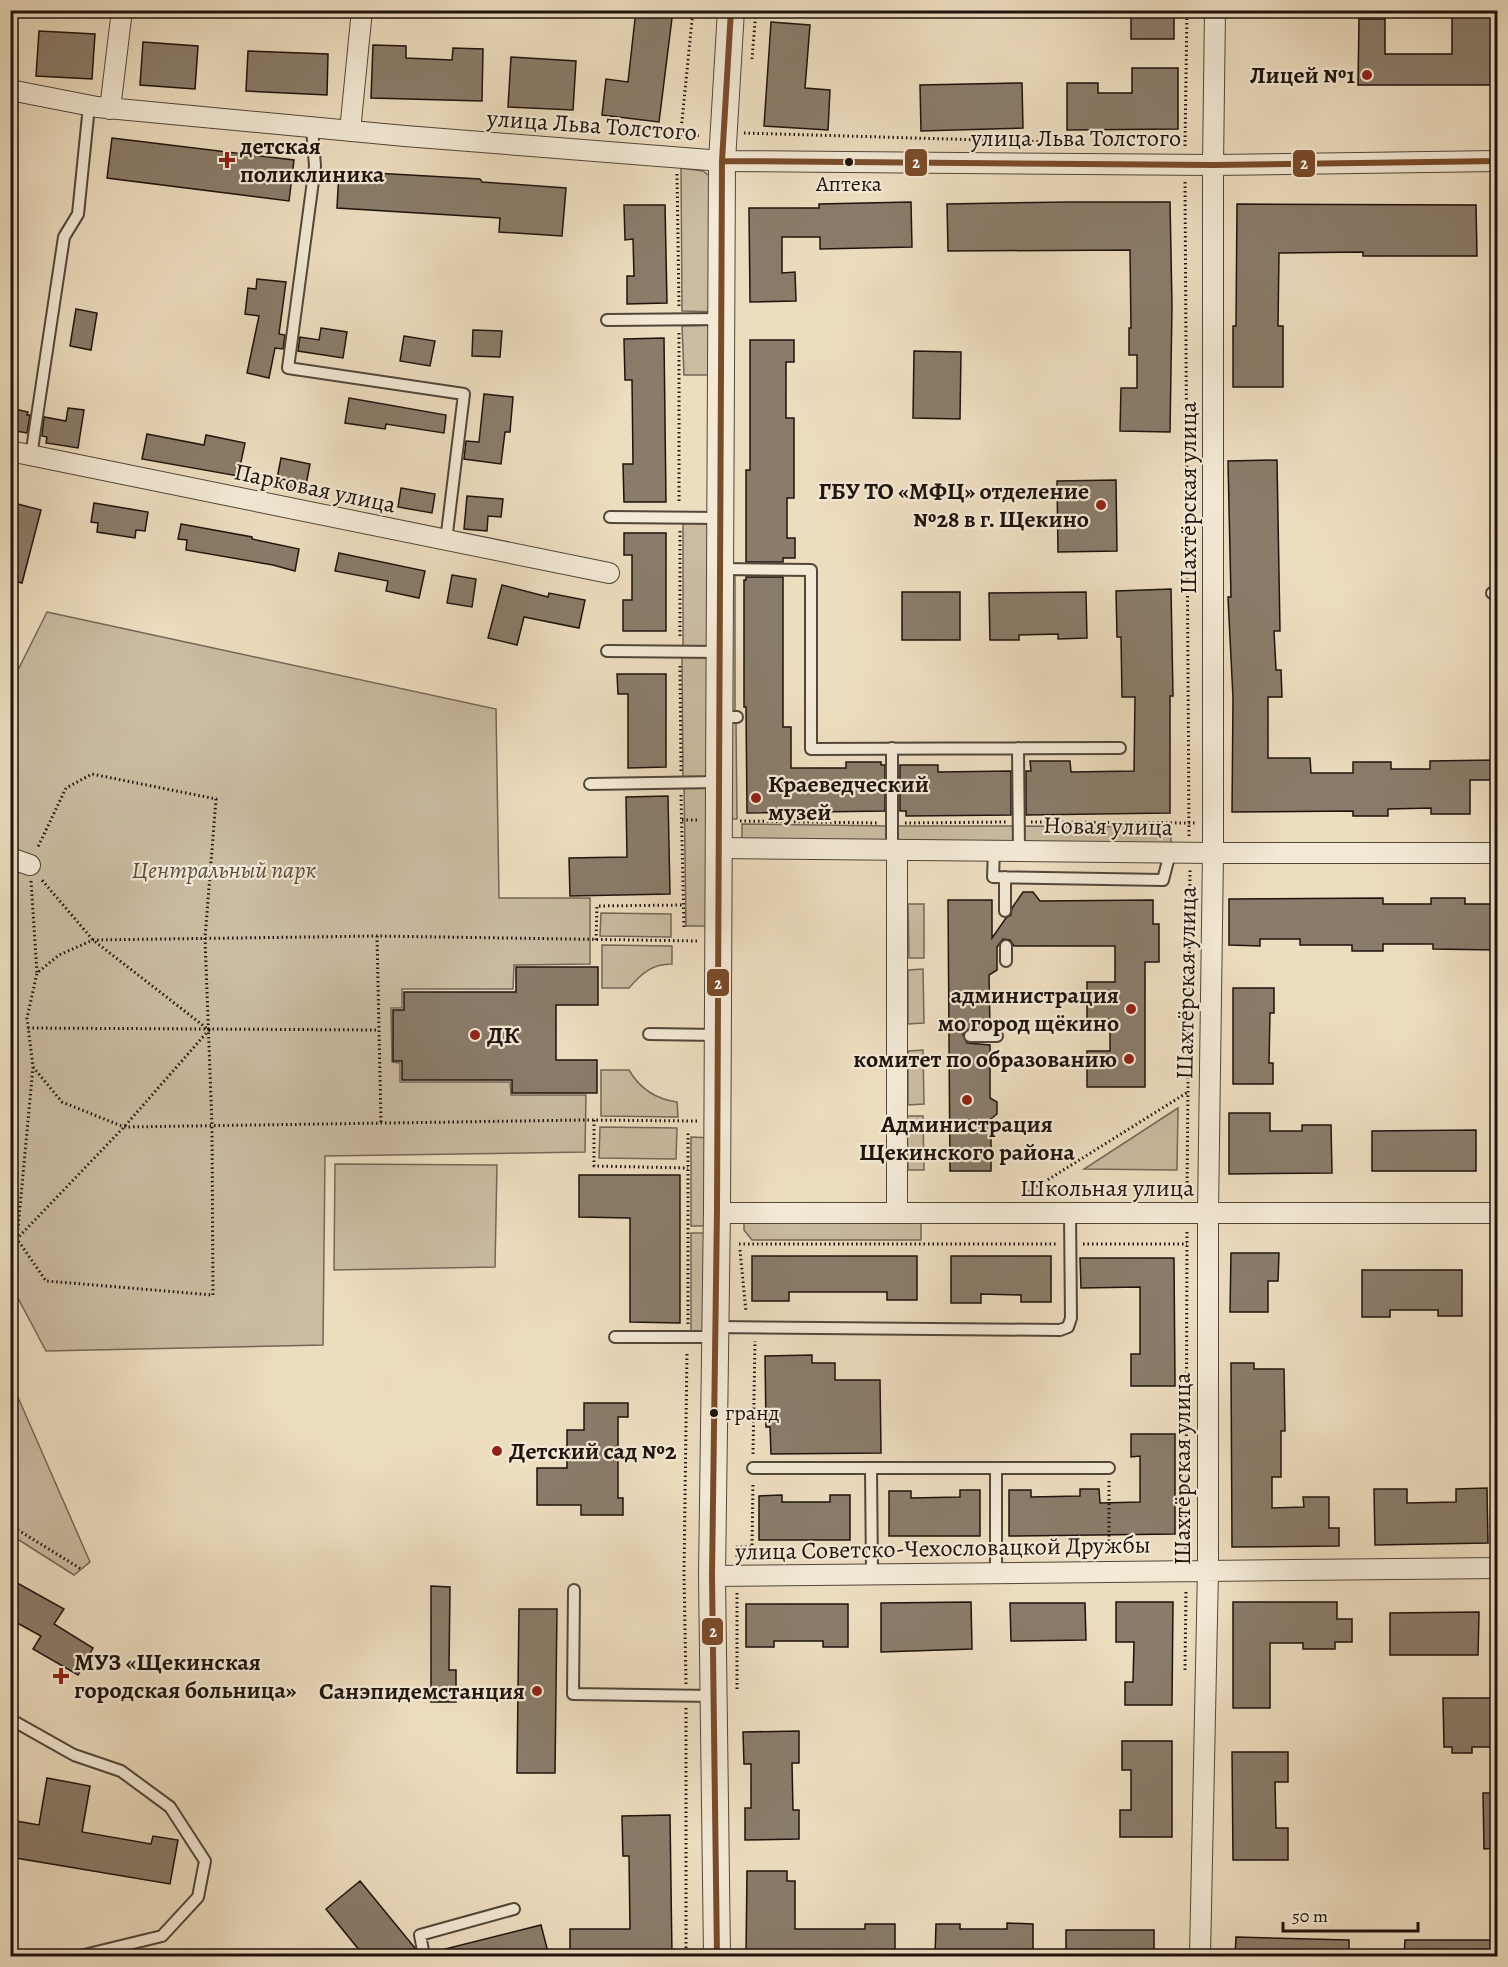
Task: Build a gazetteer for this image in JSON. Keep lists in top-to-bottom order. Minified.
{"streets":{"street":["улица Льва Толстого","Парковая улица","Шахтёрская улица","Новая улица","Школьная улица","улица Советско-Чехословацкой Дружбы"]},"crossings":[["улица Льва Толстого","Шахтёрская улица"],["Шахтёрская улица","Новая улица"],["Шахтёрская улица","Школьная улица"],["Шахтёрская улица","улица Советско-Чехословацкой Дружбы"]],"parks":["Центральный парк"],"places":{"other":["Лицей №1","Аптека","ГБУ ТО «МФЦ» отделение №28 в г. Щекино","Краеведческий музей","администрация мо город щёкино","ДК","комитет по образованию","Администрация Щекинского района","гранд","Детский сад №2","Санэпидемстанция"],"health":["детская поликлиника","МУЗ «Щекинская городская больница»"]},"lines":["transit line 2"],"scale_bar":"50 m"}
